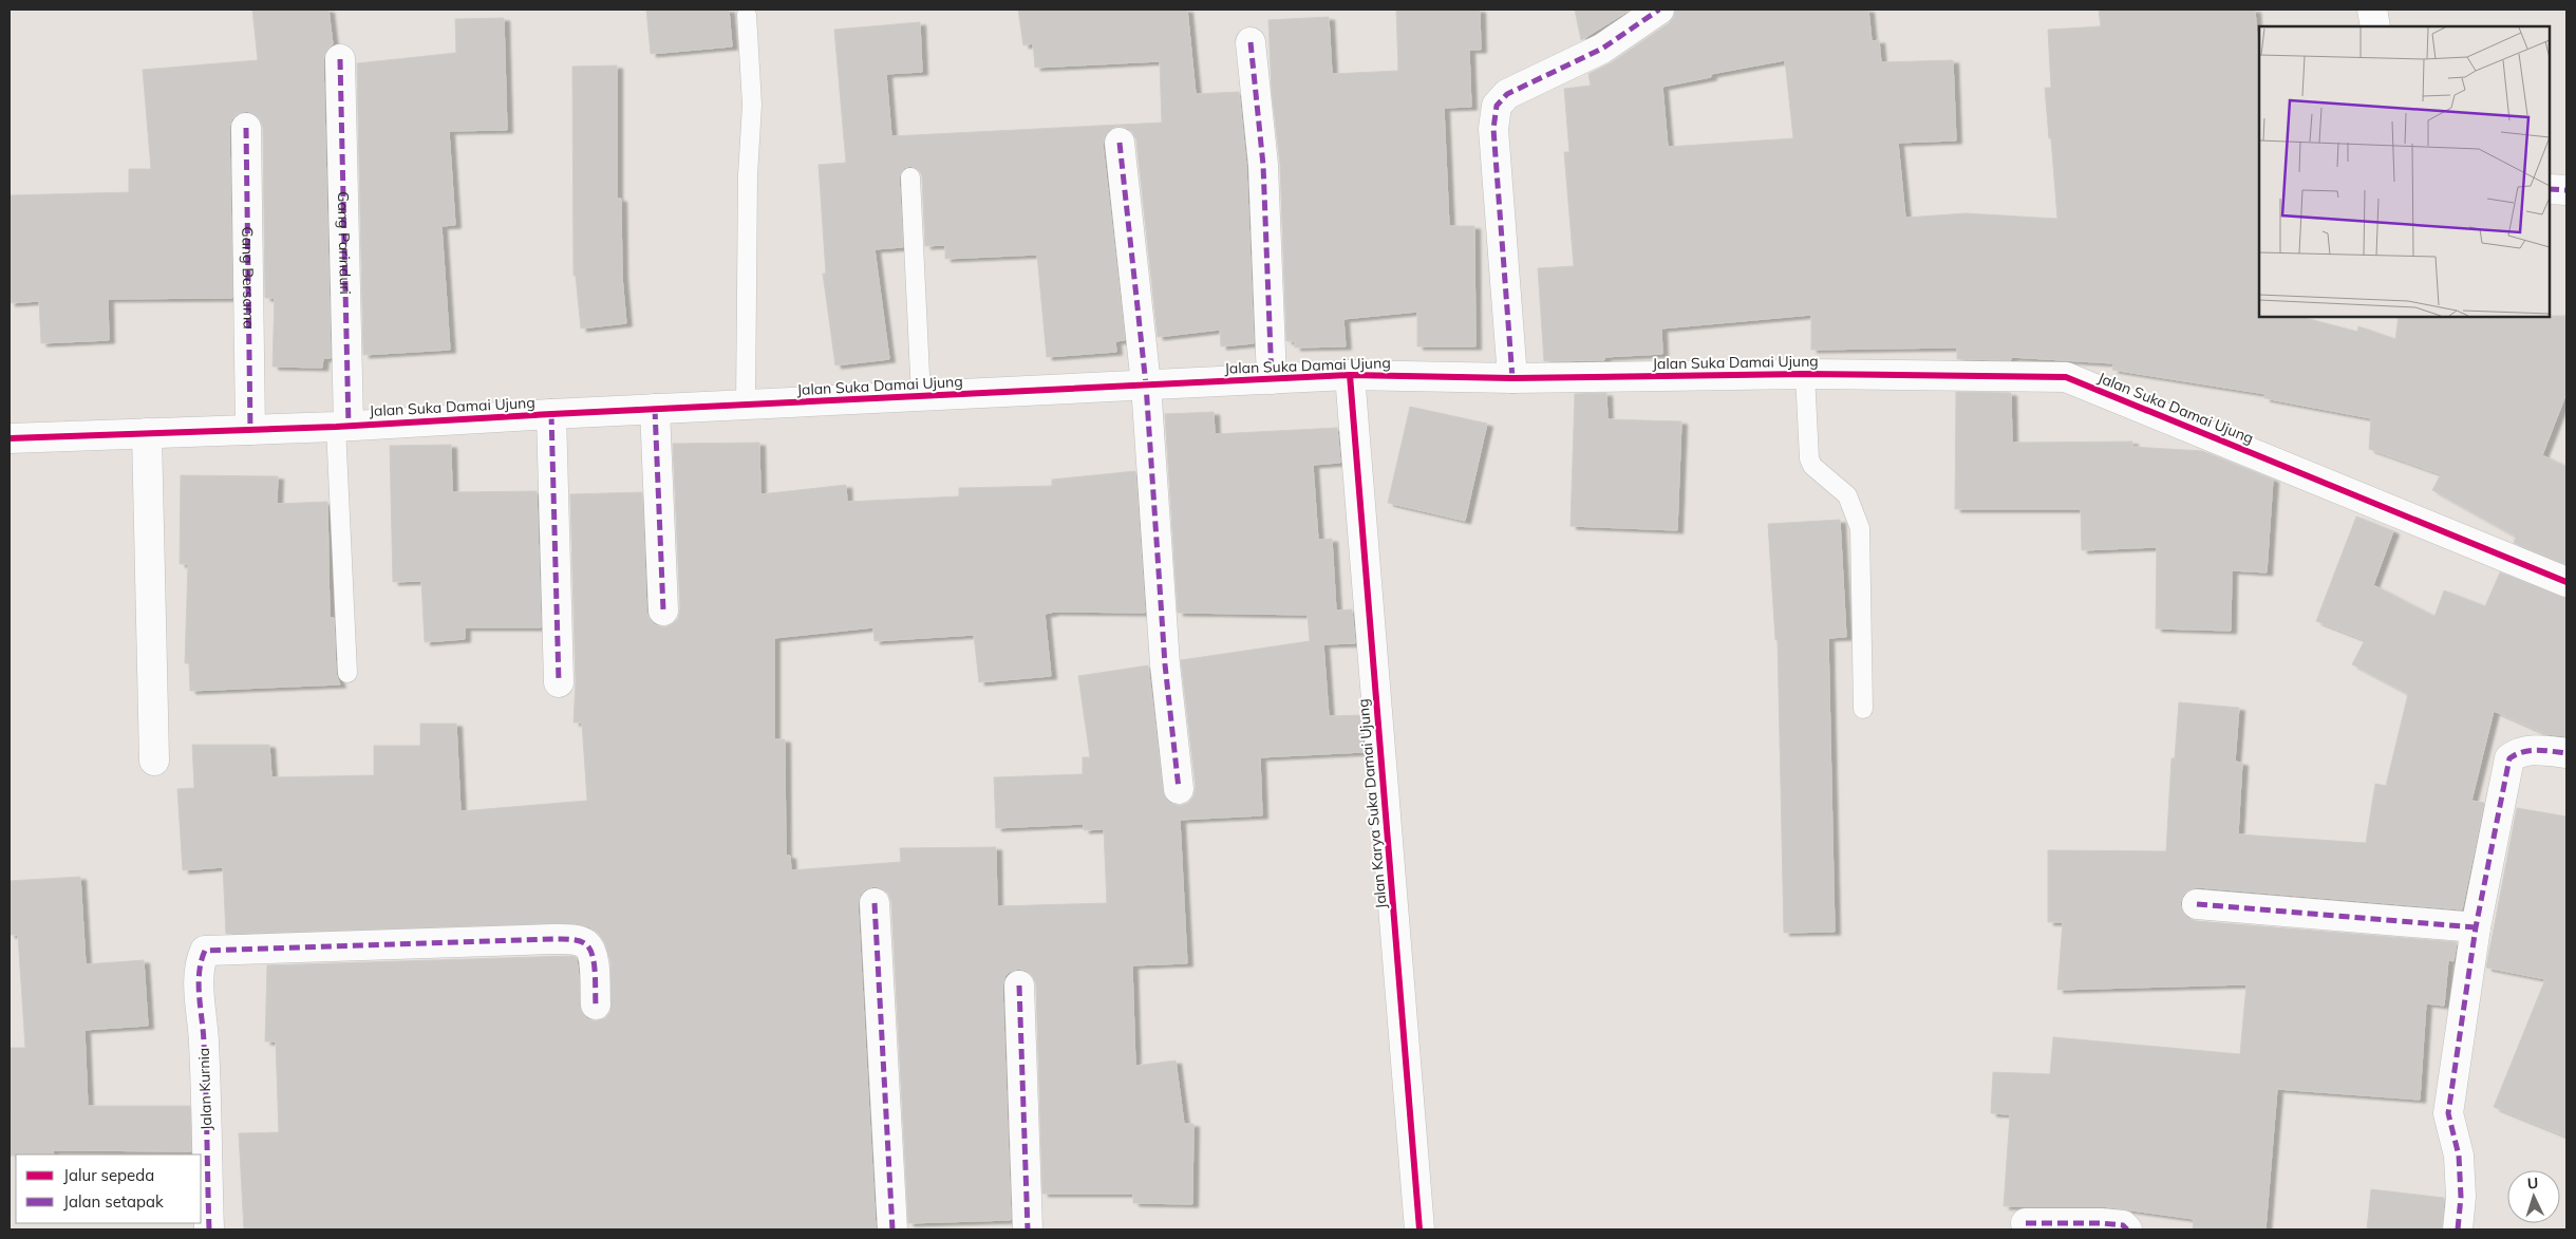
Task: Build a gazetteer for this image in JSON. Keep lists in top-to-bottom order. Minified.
{"streets":{"street":["Gang Parinduri","Gang Bersama","Jalan Suka Damai Ujung","Jalan Karya Suka Damai Ujung","Jalan Kurnia"]},"crossings":[["Gang Parinduri","Jalan Suka Damai Ujung"],["Gang Bersama","Jalan Suka Damai Ujung"],["Jalan Suka Damai Ujung","Jalan Karya Suka Damai Ujung"]],"legend":["Jalur sepeda","Jalan setapak"],"north":"top"}
